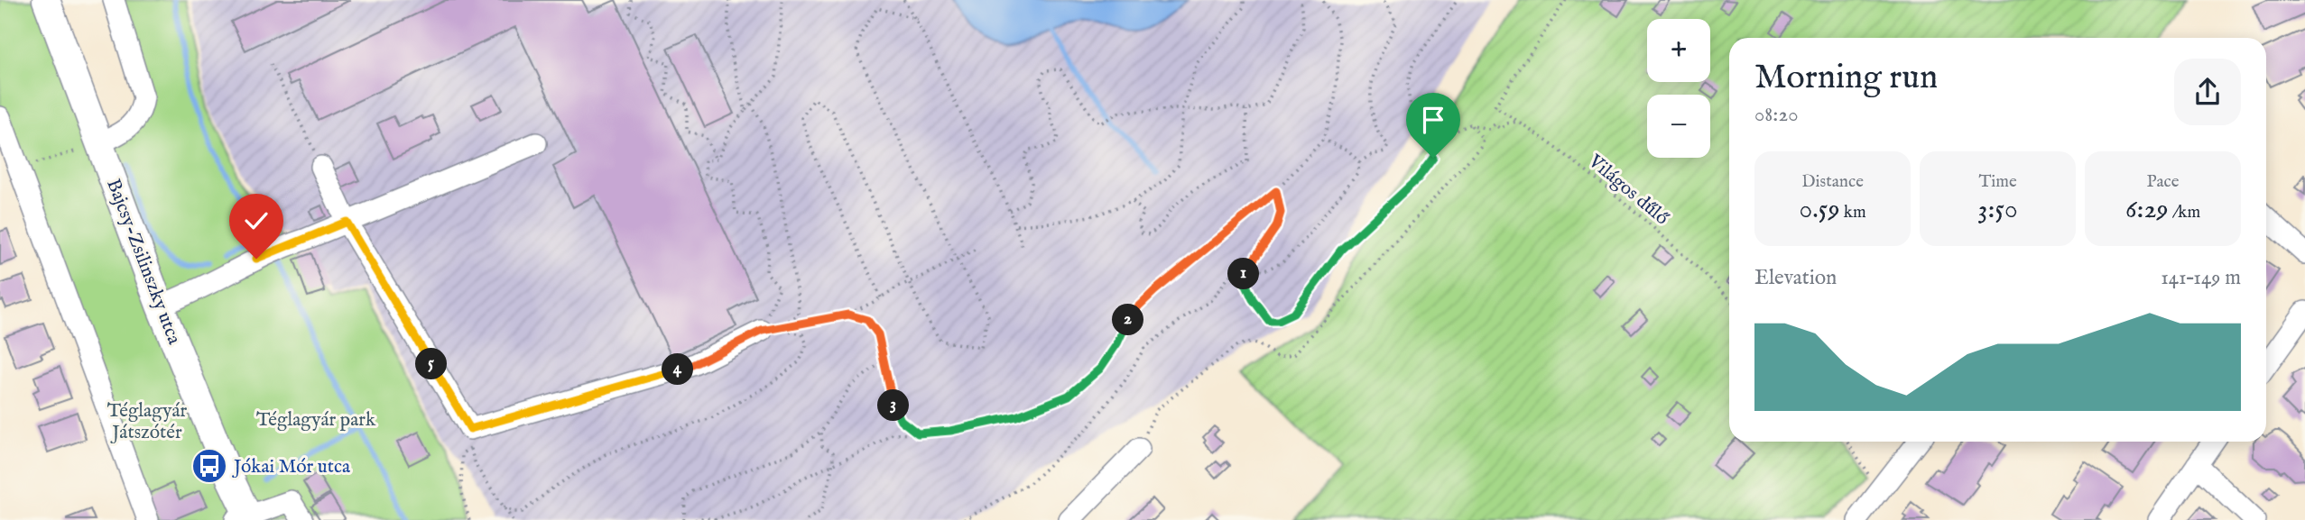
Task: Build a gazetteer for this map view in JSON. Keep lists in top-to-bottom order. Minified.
{"streets":{"main road":["Bajcsy-Zsilinszky utca"],"path":["Világos dűlő"]},"parks":["Téglagyár Játszótér","Téglagyár park"],"places":{"bus stop":["Jókai Mór utca"]},"page":{"map_buttons":["+","−"],"heading":["Morning run","08:20"],"stats":[["Distance","0.59 km"],["Time","3:50"],["Pace","6:29 /km"]],"chart":["Elevation","141–149 m"],"pins":["1","2","5","4","3"]}}
